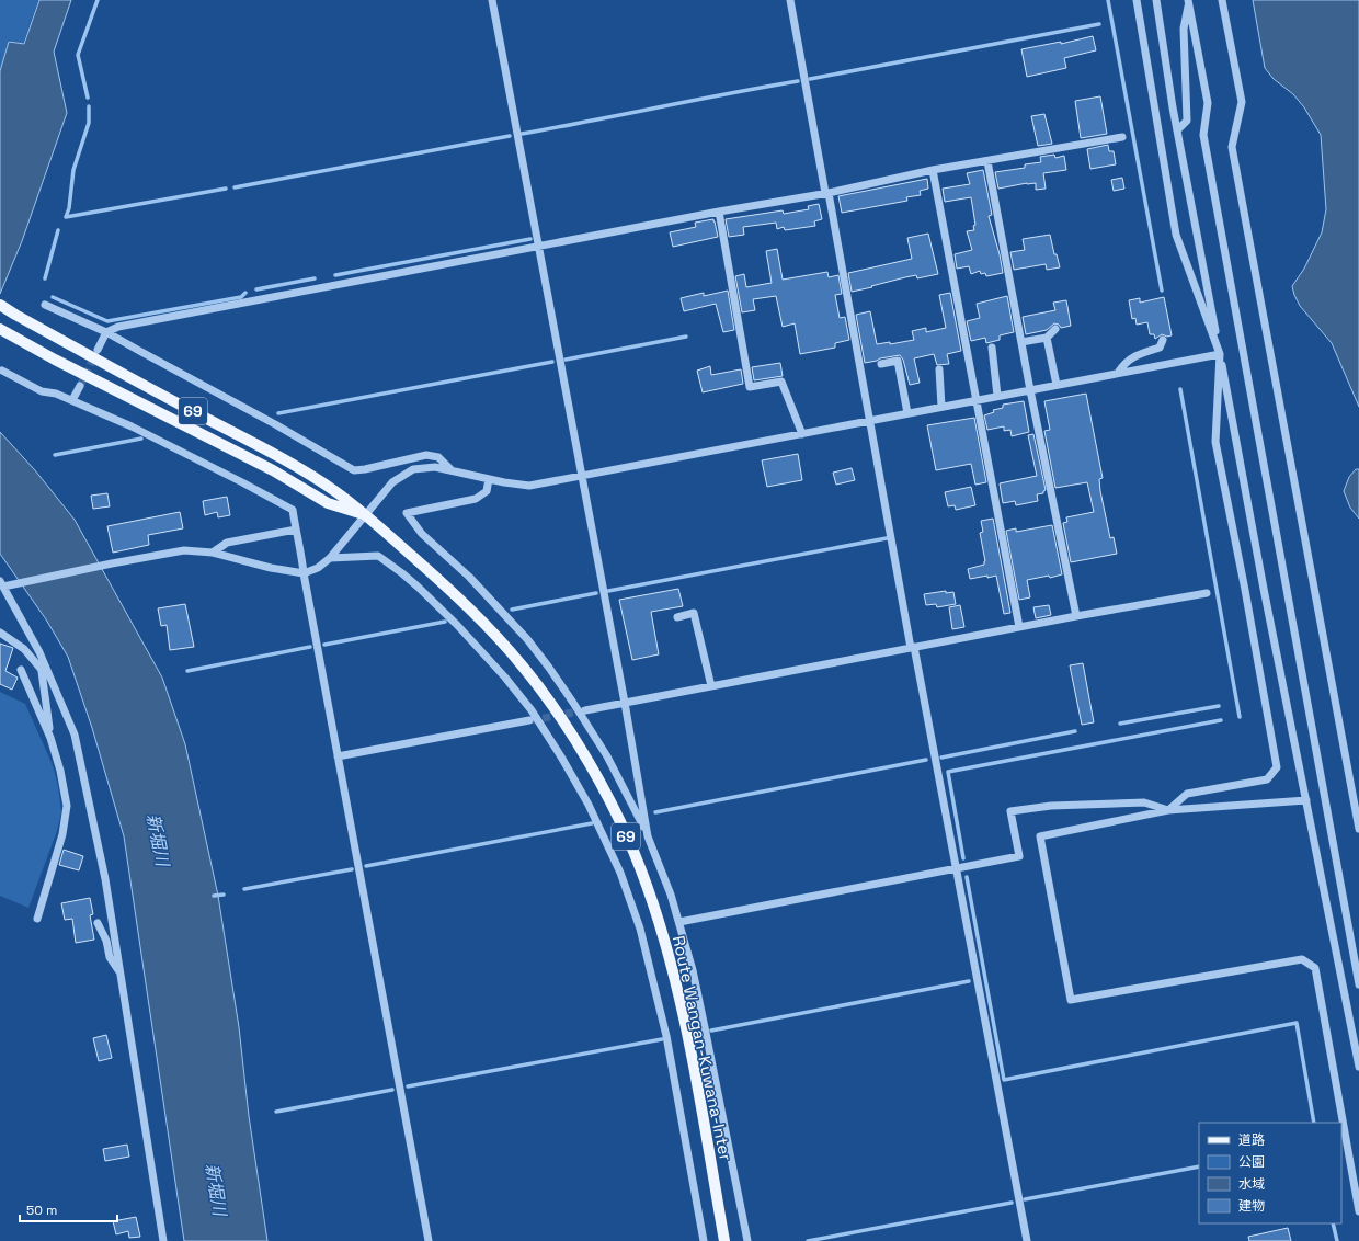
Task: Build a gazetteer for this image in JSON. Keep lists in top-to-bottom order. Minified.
{"streets":{"main road":["69","Route Wangan-Kuwana-Inter"]},"water":["新堀川"],"legend":["道路","公園","水域","建物"],"scale_bar":"50 m"}
